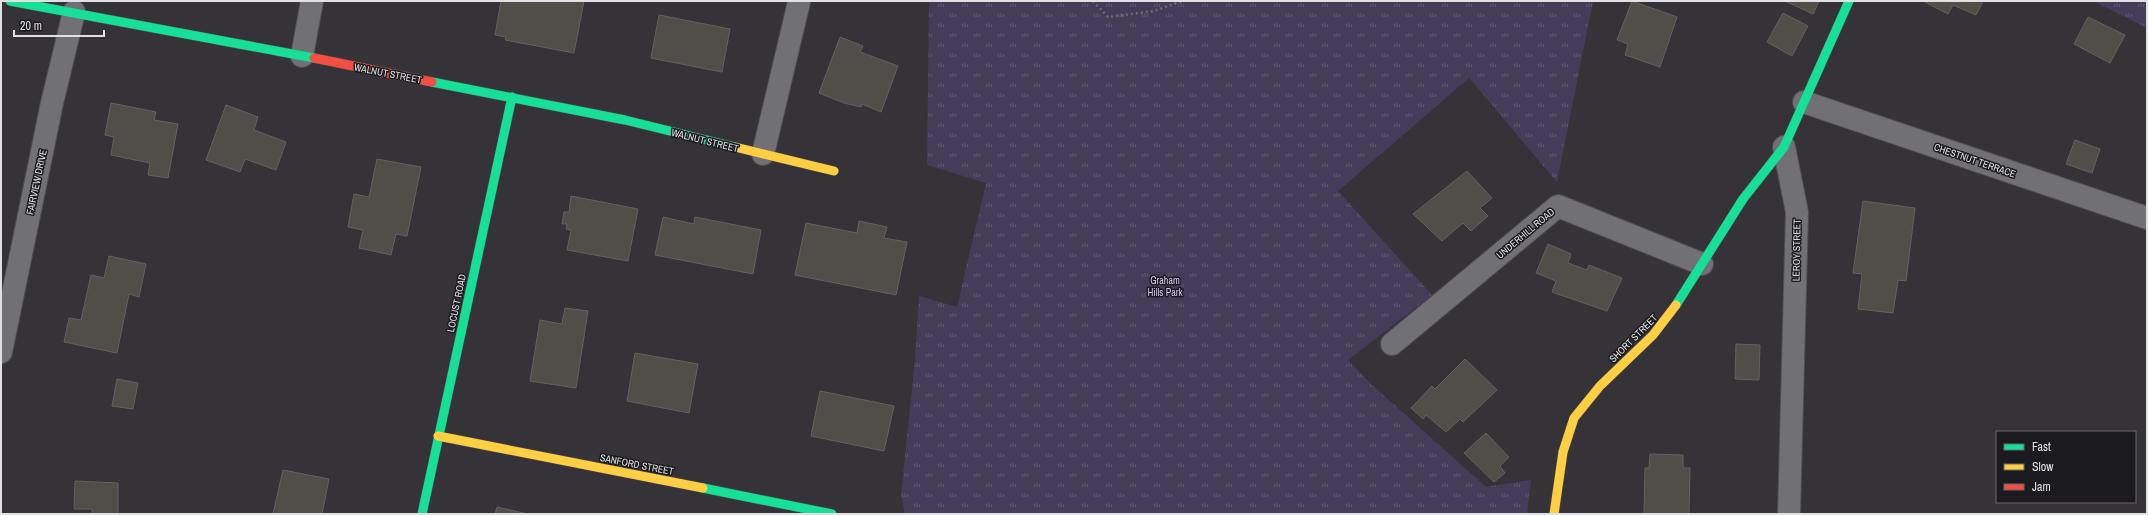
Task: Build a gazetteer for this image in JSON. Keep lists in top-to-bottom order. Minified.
{"streets":{"street":["WALNUT STREET","CHESTNUT TERRACE","FAIRVIEW DRIVE","UNDERHILL ROAD","LEROY STREET","LOCUST ROAD","SHORT STREET","SANFORD STREET"]},"crossings":[["WALNUT STREET","FAIRVIEW DRIVE"],["WALNUT STREET","LOCUST ROAD"],["UNDERHILL ROAD","SHORT STREET"],["LEROY STREET","SHORT STREET"],["LOCUST ROAD","SANFORD STREET"]],"parks":["Graham Hills Park"],"legend":["Fast","Slow","Jam"],"scale_bar":"20 m"}
